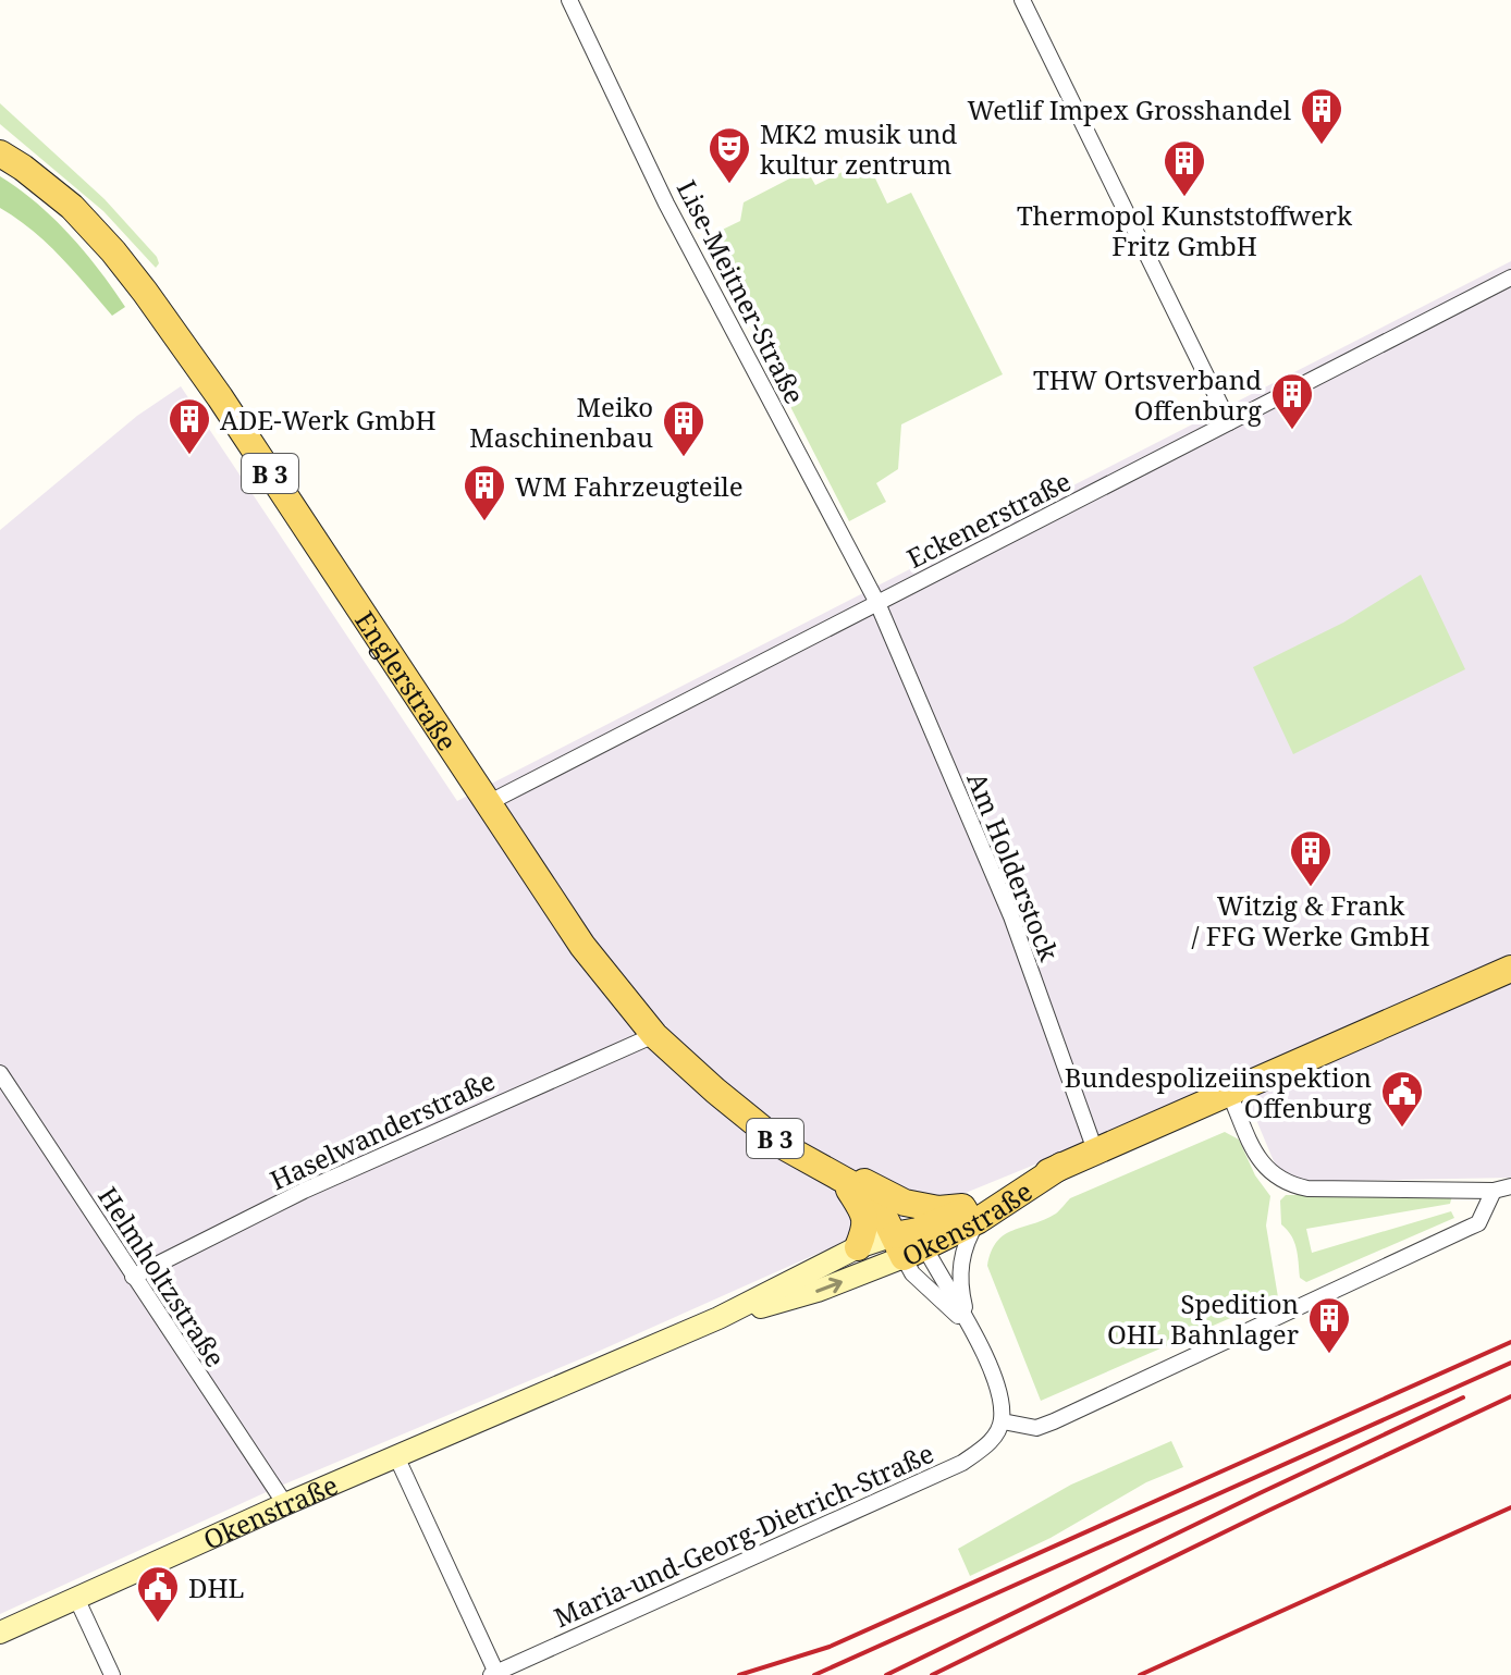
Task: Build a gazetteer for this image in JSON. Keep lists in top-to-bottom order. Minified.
{"streets":{"main road":["B 3","Englerstraße","Okenstraße"],"street":["Lise-Meitner-Straße","Eckenerstraße","Am Holderstock","Haselwanderstraße","Helmholtzstraße","Maria-und-Georg-Dietrich-Straße"]},"crossings":[["Lise-Meitner-Straße","Eckenerstraße"],["Lise-Meitner-Straße","Am Holderstock"],["Eckenerstraße","Englerstraße"],["Eckenerstraße","Am Holderstock"],["Englerstraße","Haselwanderstraße"],["Englerstraße","Okenstraße"],["Am Holderstock","Okenstraße"],["Haselwanderstraße","Helmholtzstraße"],["Okenstraße","Helmholtzstraße"]],"places":{"building":["Wetlif Impex Grosshandel","Thermopol Kunststoffwerk Fritz GmbH","THW Ortsverband Offenburg","ADE-Werk GmbH","Meiko Maschinenbau","WM Fahrzeugteile","Witzig & Frank / FFG Werke GmbH","Spedition OHL Bahnlager"],"theatre":["MK2 musik und kultur zentrum"],"public building":["Bundespolizeiinspektion Offenburg","DHL"]}}
